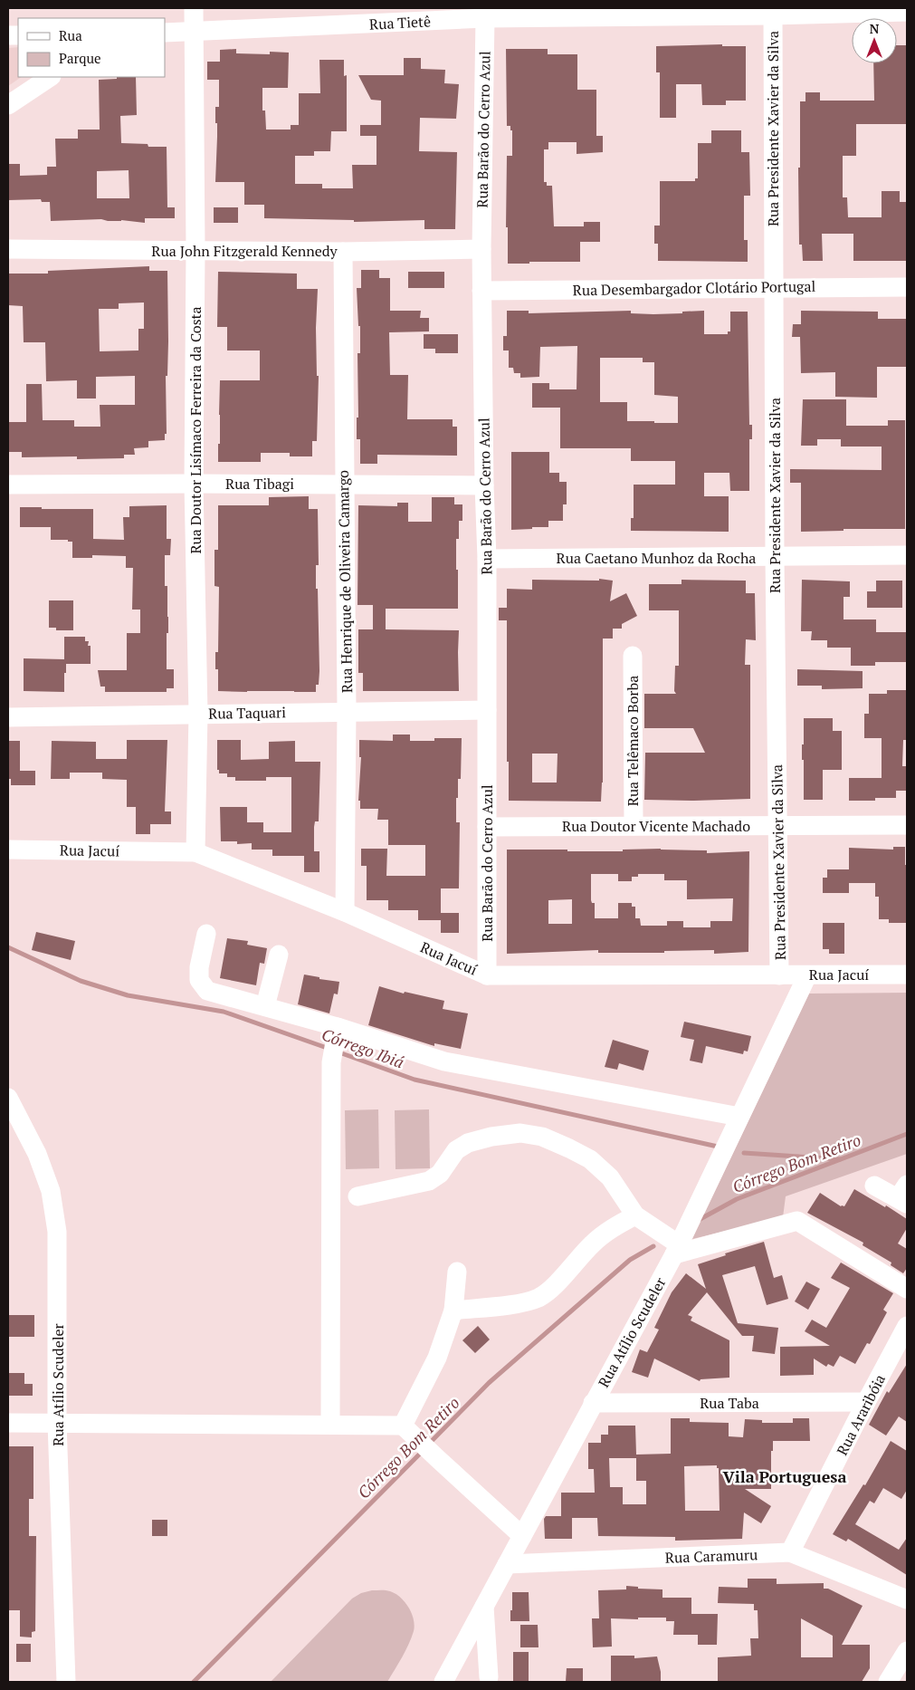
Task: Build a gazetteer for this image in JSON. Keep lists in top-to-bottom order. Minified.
{"streets":{"street":["Rua Tietê","Rua Presidente Xavier da Silva","Rua Barão do Cerro Azul","Rua John Fitzgerald Kennedy","Rua Desembargador Clotário Portugal","Rua Doutor Lisímaco Ferreira da Costa","Rua Tibagi","Rua Caetano Munhoz da Rocha","Rua Henrique de Oliveira Camargo","Rua Taquari","Rua Telêmaco Borba","Rua Doutor Vicente Machado","Rua Jacuí","Rua Atílio Scudeler","Rua Taba","Rua Araribóia","Rua Caramuru"]},"crossings":[["Rua Tietê","Rua Presidente Xavier da Silva"],["Rua Tietê","Rua Barão do Cerro Azul"],["Rua Tietê","Rua Doutor Lisímaco Ferreira da Costa"],["Rua Presidente Xavier da Silva","Rua Desembargador Clotário Portugal"],["Rua Presidente Xavier da Silva","Rua Caetano Munhoz da Rocha"],["Rua Presidente Xavier da Silva","Rua Doutor Vicente Machado"],["Rua Presidente Xavier da Silva","Rua Jacuí"],["Rua Barão do Cerro Azul","Rua John Fitzgerald Kennedy"],["Rua Barão do Cerro Azul","Rua Desembargador Clotário Portugal"],["Rua Barão do Cerro Azul","Rua Tibagi"],["Rua Barão do Cerro Azul","Rua Caetano Munhoz da Rocha"],["Rua Barão do Cerro Azul","Rua Taquari"],["Rua Barão do Cerro Azul","Rua Doutor Vicente Machado"],["Rua Barão do Cerro Azul","Rua Jacuí"],["Rua John Fitzgerald Kennedy","Rua Doutor Lisímaco Ferreira da Costa"],["Rua John Fitzgerald Kennedy","Rua Henrique de Oliveira Camargo"],["Rua Doutor Lisímaco Ferreira da Costa","Rua Tibagi"],["Rua Doutor Lisímaco Ferreira da Costa","Rua Taquari"],["Rua Doutor Lisímaco Ferreira da Costa","Rua Jacuí"],["Rua Tibagi","Rua Henrique de Oliveira Camargo"],["Rua Henrique de Oliveira Camargo","Rua Taquari"],["Rua Henrique de Oliveira Camargo","Rua Jacuí"],["Rua Telêmaco Borba","Rua Doutor Vicente Machado"],["Rua Jacuí","Rua Atílio Scudeler"],["Rua Atílio Scudeler","Rua Taba"],["Rua Atílio Scudeler","Rua Caramuru"],["Rua Taba","Rua Araribóia"],["Rua Araribóia","Rua Caramuru"]],"districts":["Vila Portuguesa"],"water":["Córrego Ibiá","Córrego Bom Retiro"],"legend":["Rua","Parque"],"north":"top"}
